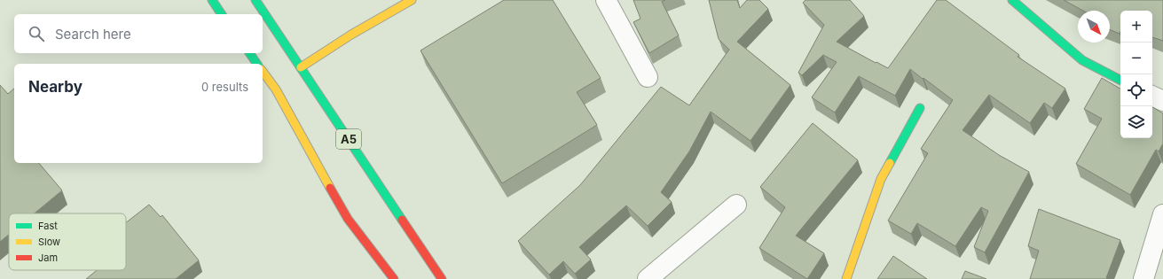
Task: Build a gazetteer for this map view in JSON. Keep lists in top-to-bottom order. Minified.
{"streets":{"main road":["A5"]},"legend":["Fast","Slow","Jam"],"north":"bottom right","page":{"map_buttons":["+","−"],"search":"Search here","heading":["Nearby","0 results"]}}
